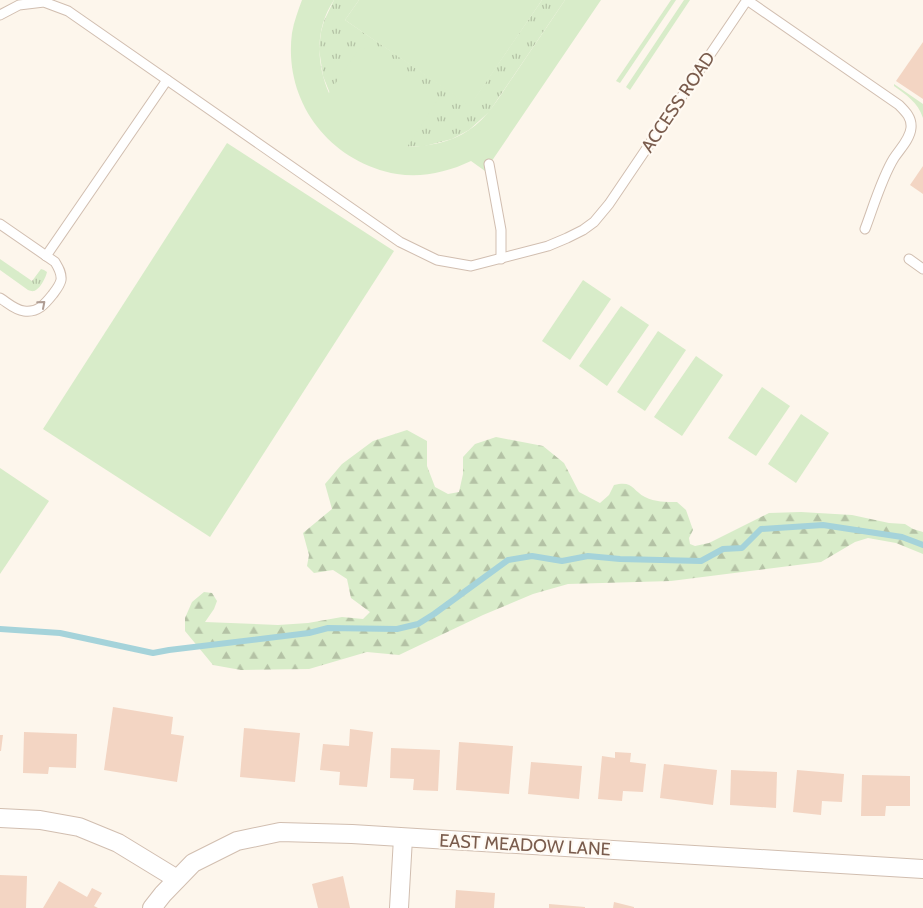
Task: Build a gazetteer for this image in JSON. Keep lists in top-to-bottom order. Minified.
{"streets":{"street":["EAST MEADOW LANE"],"lane":["ACCESS ROAD"]}}
